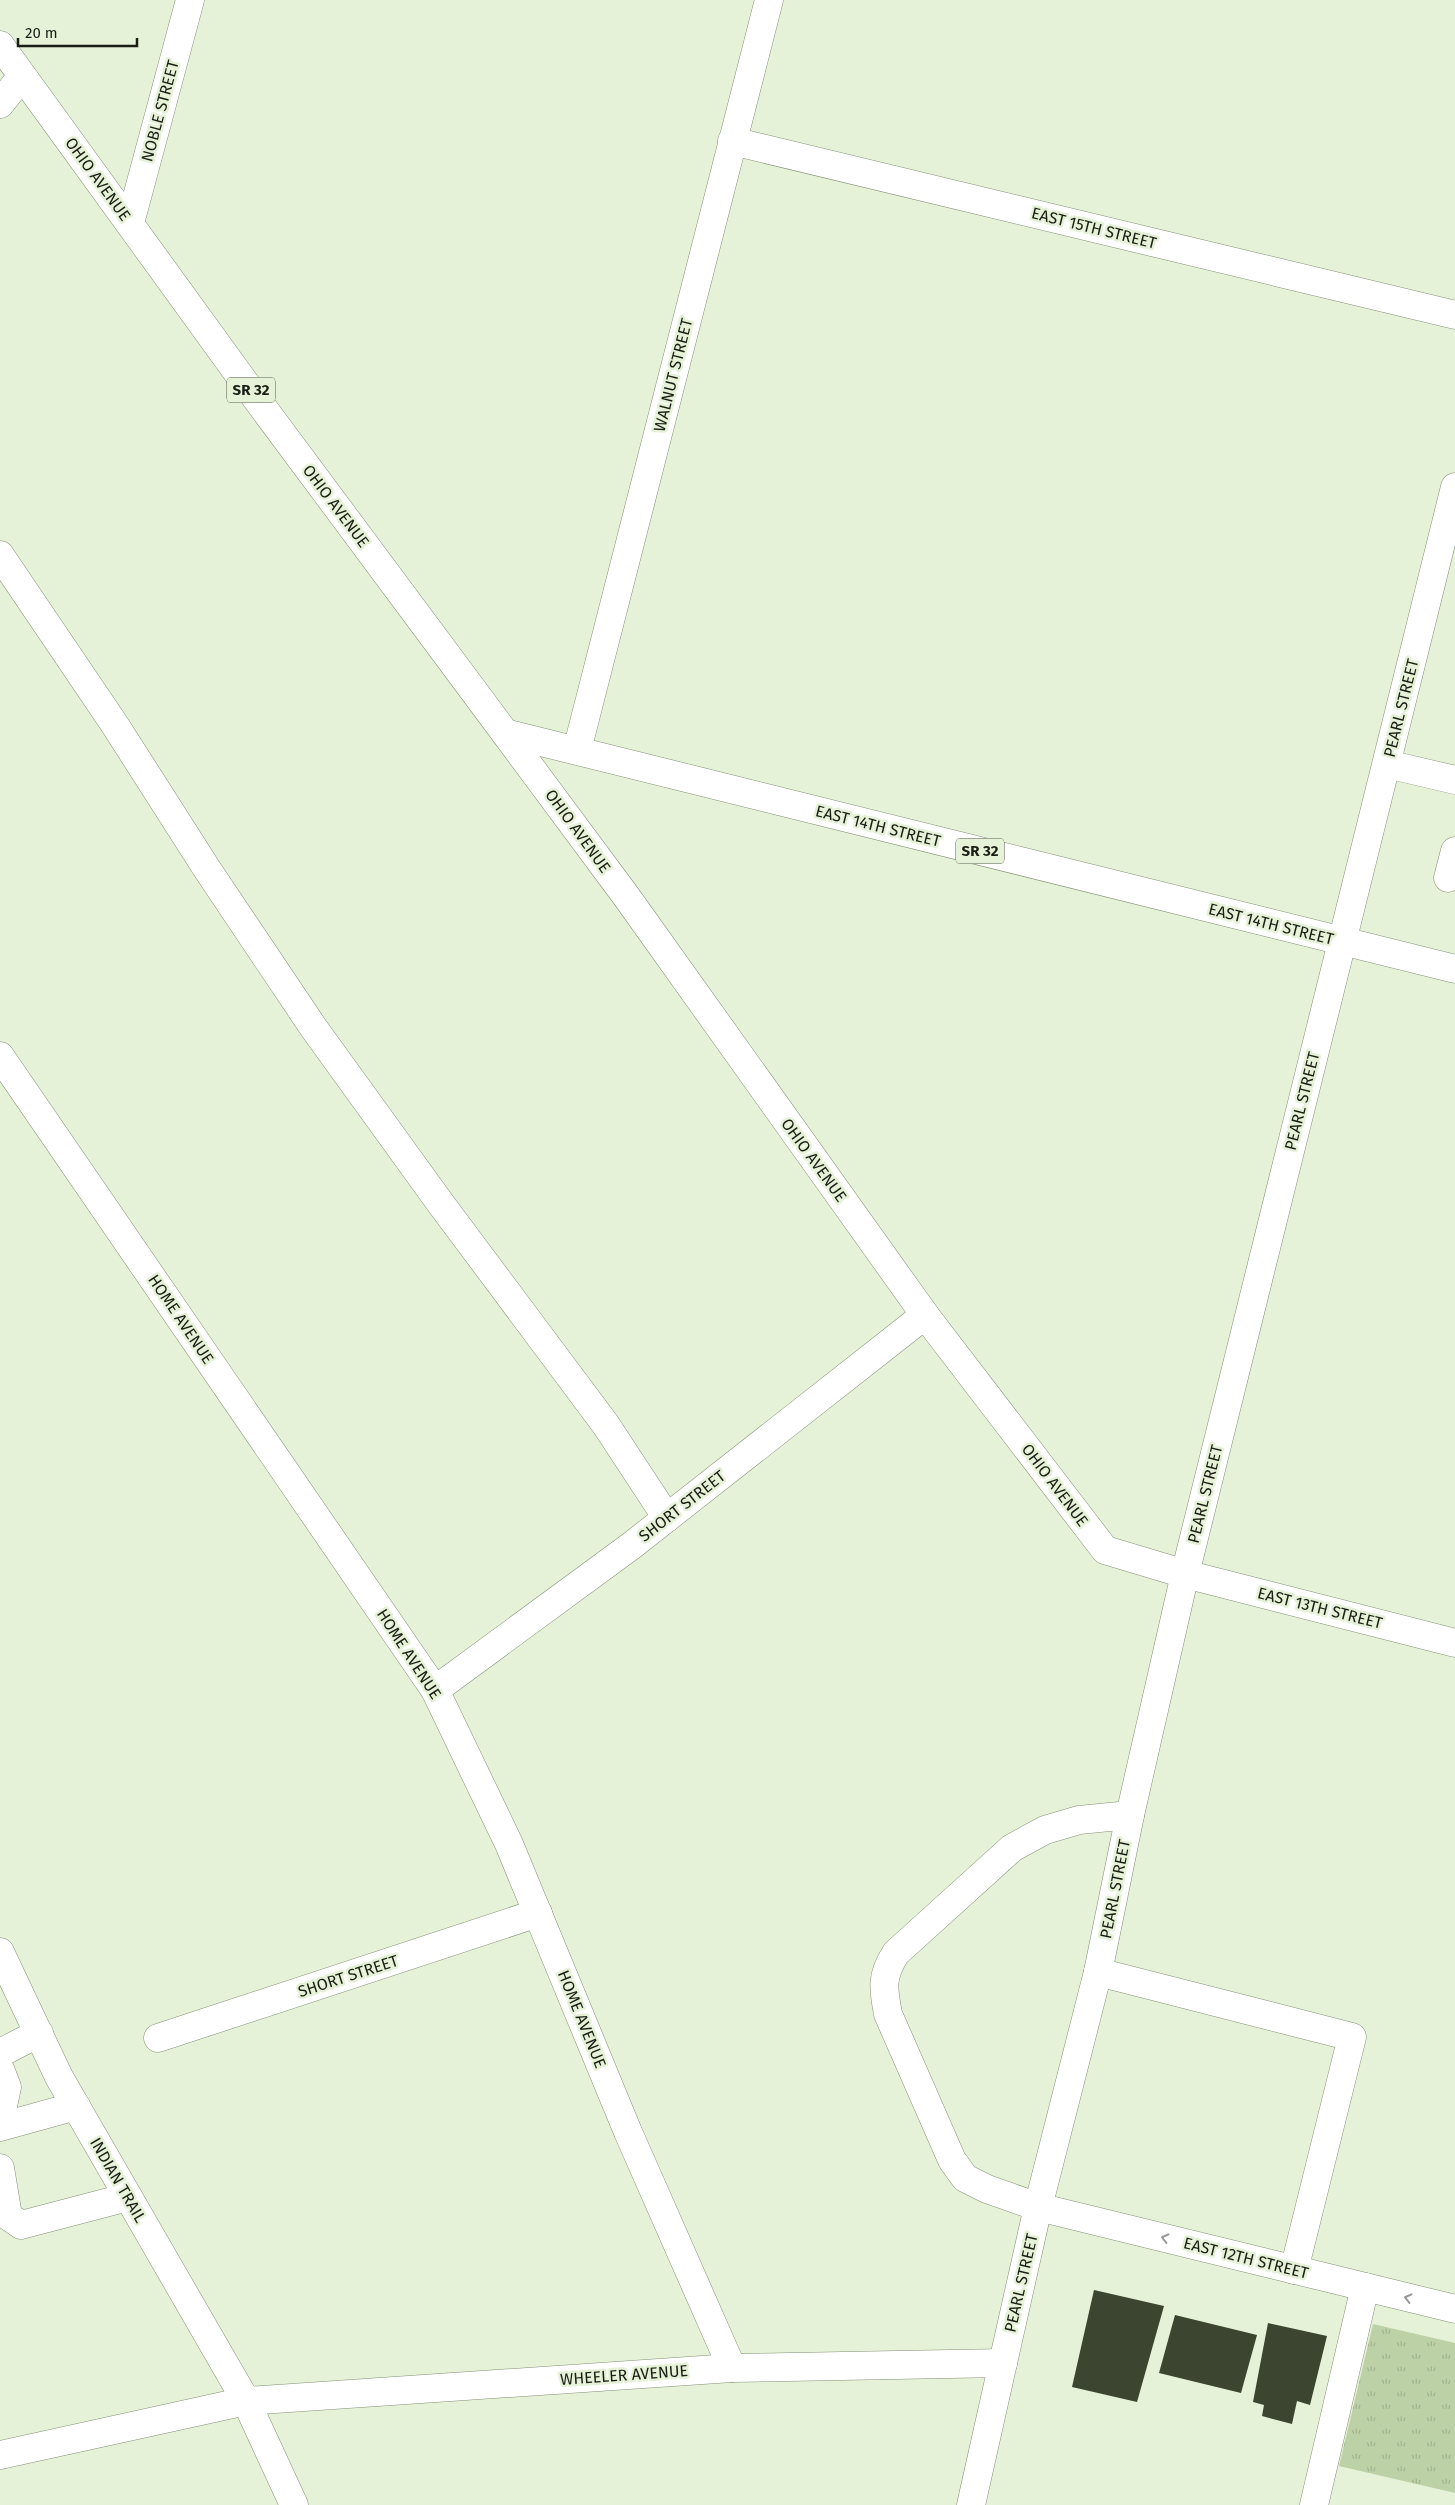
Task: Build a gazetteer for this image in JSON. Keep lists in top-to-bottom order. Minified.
{"streets":{"street":["NOBLE STREET","OHIO AVENUE","EAST 15TH STREET","WALNUT STREET","SR 32","PEARL STREET","EAST 14TH STREET","HOME AVENUE","SHORT STREET","EAST 13TH STREET","INDIAN TRAIL","EAST 12TH STREET","WHEELER AVENUE"]},"crossings":[["NOBLE STREET","OHIO AVENUE"],["OHIO AVENUE","PEARL STREET"],["OHIO AVENUE","EAST 14TH STREET"],["OHIO AVENUE","SHORT STREET"],["OHIO AVENUE","EAST 13TH STREET"],["EAST 15TH STREET","WALNUT STREET"],["WALNUT STREET","EAST 14TH STREET"],["PEARL STREET","EAST 14TH STREET"],["PEARL STREET","EAST 13TH STREET"],["PEARL STREET","EAST 12TH STREET"],["PEARL STREET","WHEELER AVENUE"],["HOME AVENUE","SHORT STREET"],["HOME AVENUE","WHEELER AVENUE"],["INDIAN TRAIL","WHEELER AVENUE"]],"scale_bar":"20 m"}
